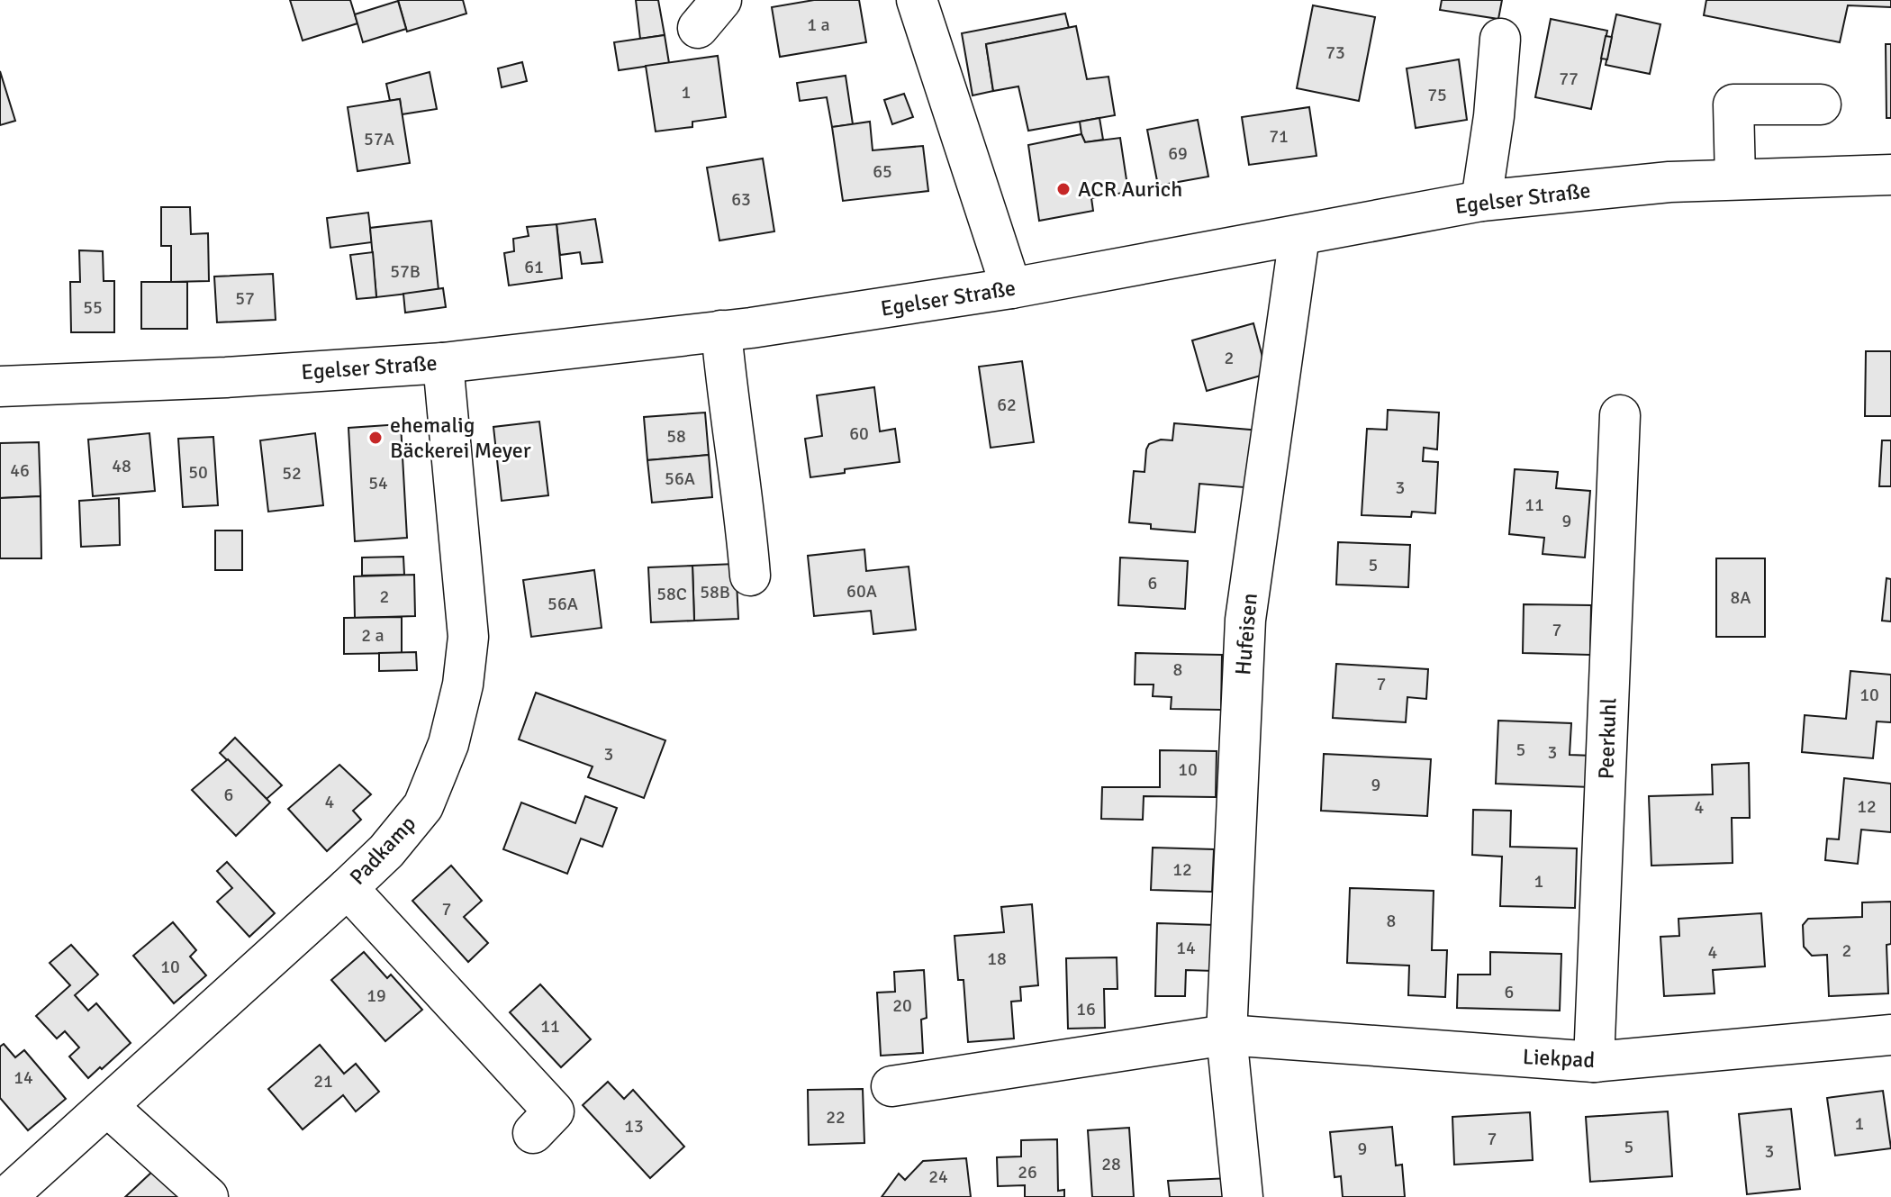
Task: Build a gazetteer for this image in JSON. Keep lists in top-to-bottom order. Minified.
{"streets":{"street":["Egelser Straße","Hufeisen","Peerkuhl","Padkamp","Liekpad"]},"crossings":[["Egelser Straße","Hufeisen"],["Egelser Straße","Padkamp"],["Hufeisen","Liekpad"],["Peerkuhl","Liekpad"]],"places":["ACR Aurich","ehemalig Bäckerei Meyer"],"house_numbers":["1 a","73","77","1","75","71","57A","69","65","63","61","57B","57","55","2","62","60","58","48","46","50","52","56A","54","3","11","9","5","6","60A","58B","58C","2","8A","56A","7","2 a","8","7","10","5","3","3","10","9","6","4","12","4","12","1","7","8","14","2","4","18","10","6","19","20","16","11","14","21","22","1","13","7","5","9","3","28","26","24"]}
